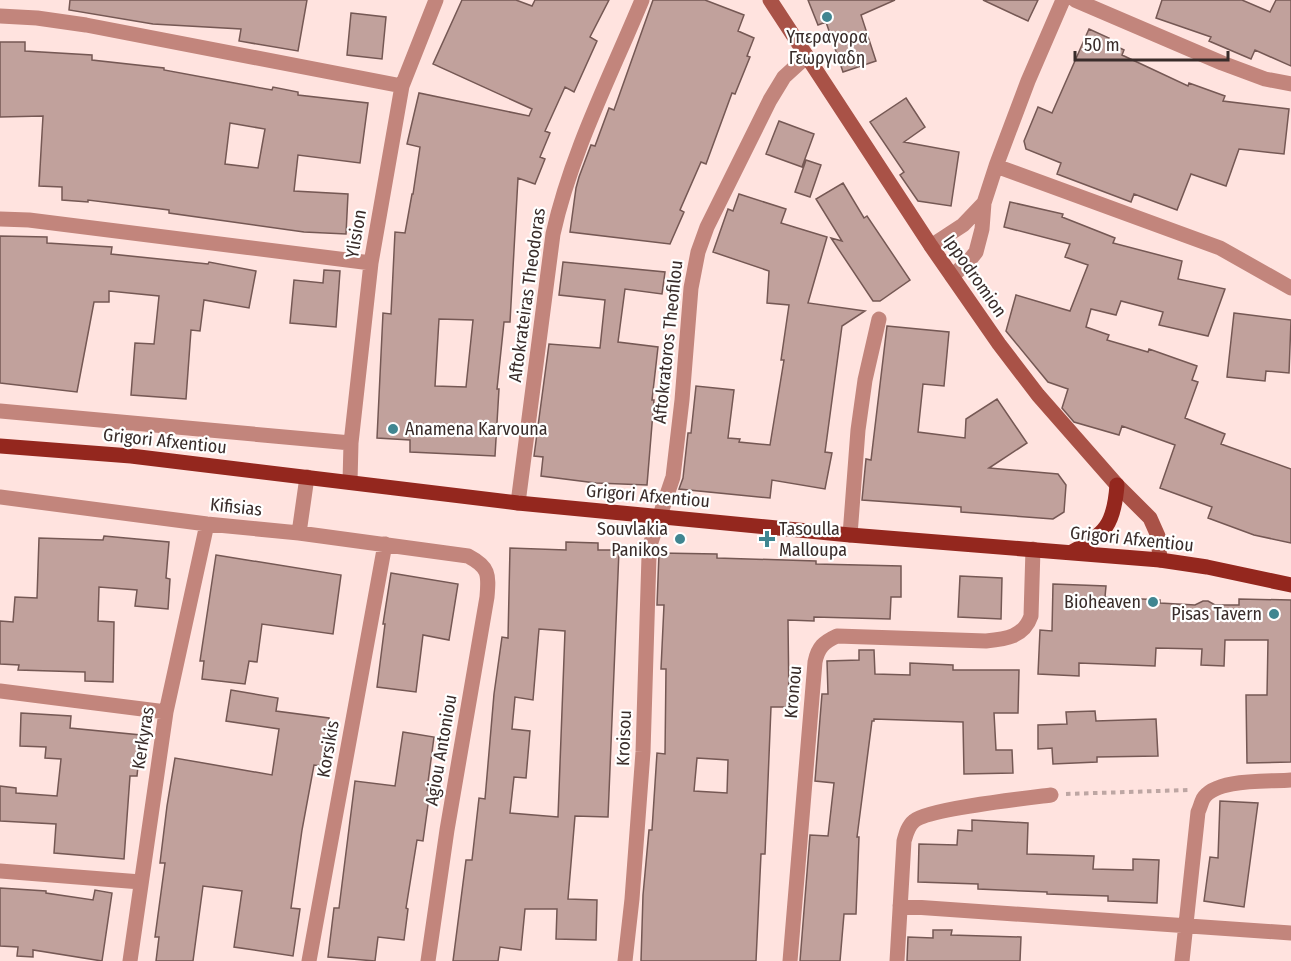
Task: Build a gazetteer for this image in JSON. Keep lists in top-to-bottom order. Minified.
{"streets":{"main road":["Grigori Afxentiou"],"street":["Ylision","Ippodromion","Aftokrateiras Theodoras","Aftokratoros Theofilou","Kifisias","Kronou","Kerkyras","Kroisou","Korsikis","Agiou Antoniou"]},"crossings":[["Ylision","Grigori Afxentiou"],["Ippodromion","Aftokratoros Theofilou"],["Ippodromion","Grigori Afxentiou"],["Aftokrateiras Theodoras","Grigori Afxentiou"],["Aftokratoros Theofilou","Grigori Afxentiou"],["Aftokratoros Theofilou","Kroisou"],["Grigori Afxentiou","Kronou"],["Grigori Afxentiou","Kroisou"],["Kifisias","Kerkyras"],["Kifisias","Korsikis"],["Kifisias","Agiou Antoniou"]],"places":{"other":["Υπεραγορα Γεωργιαδη","Anamena Karvouna","Souvlakia Panikos","Bioheaven","Pisas Tavern"],"health":["Tasoulla Malloupa"]},"scale_bar":"50 m"}
